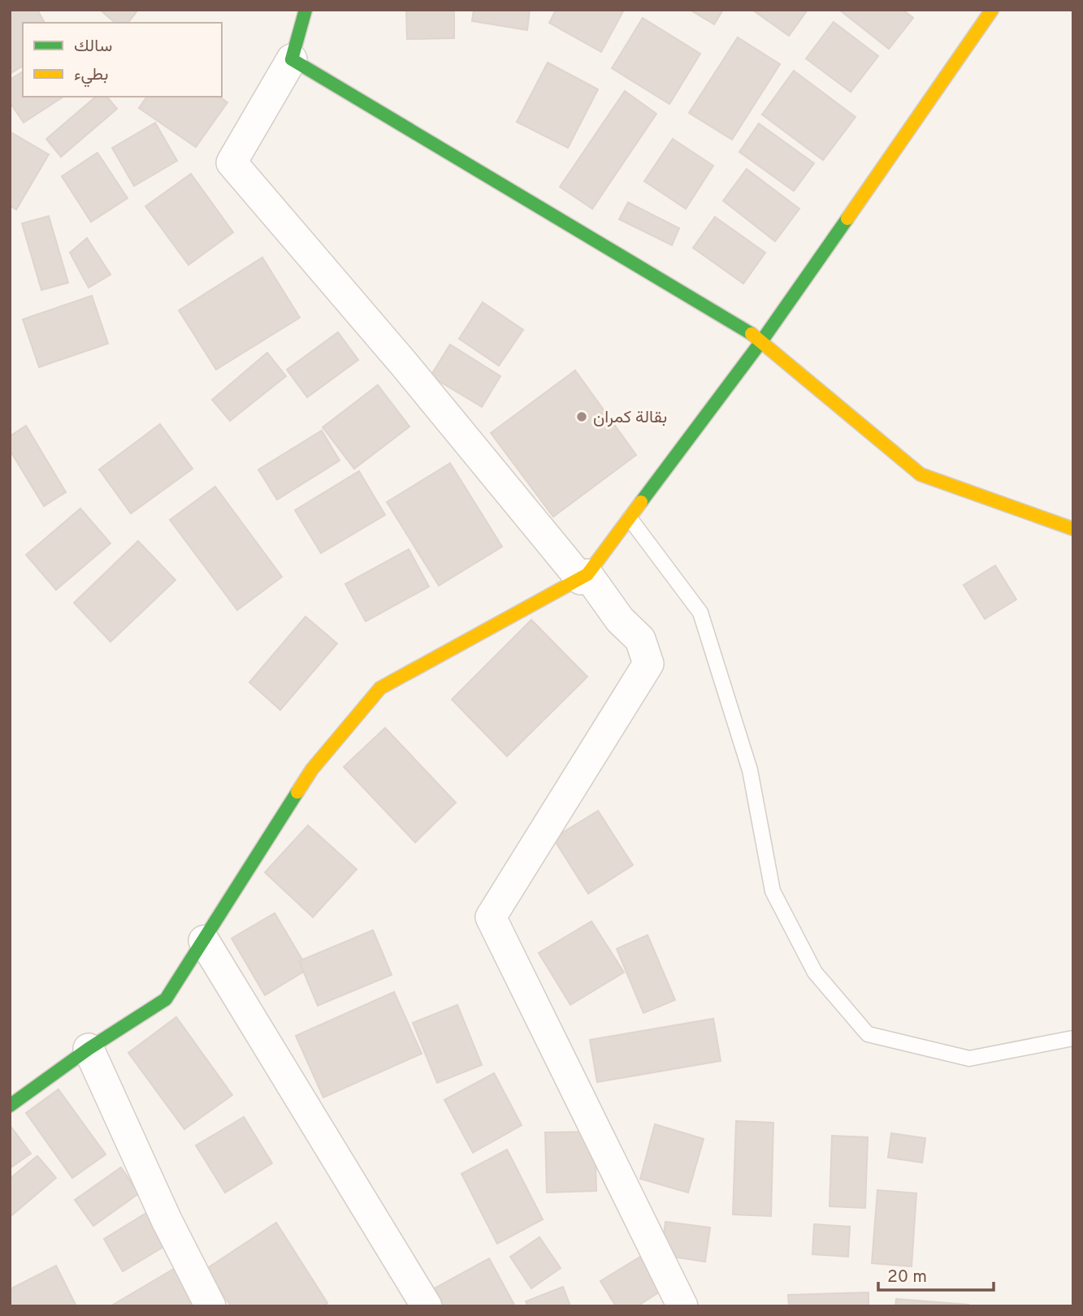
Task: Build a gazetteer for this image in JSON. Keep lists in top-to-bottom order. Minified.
{"places":["بقالة كمران"],"legend":["سالك","بطيء"],"scale_bar":"20 m"}
